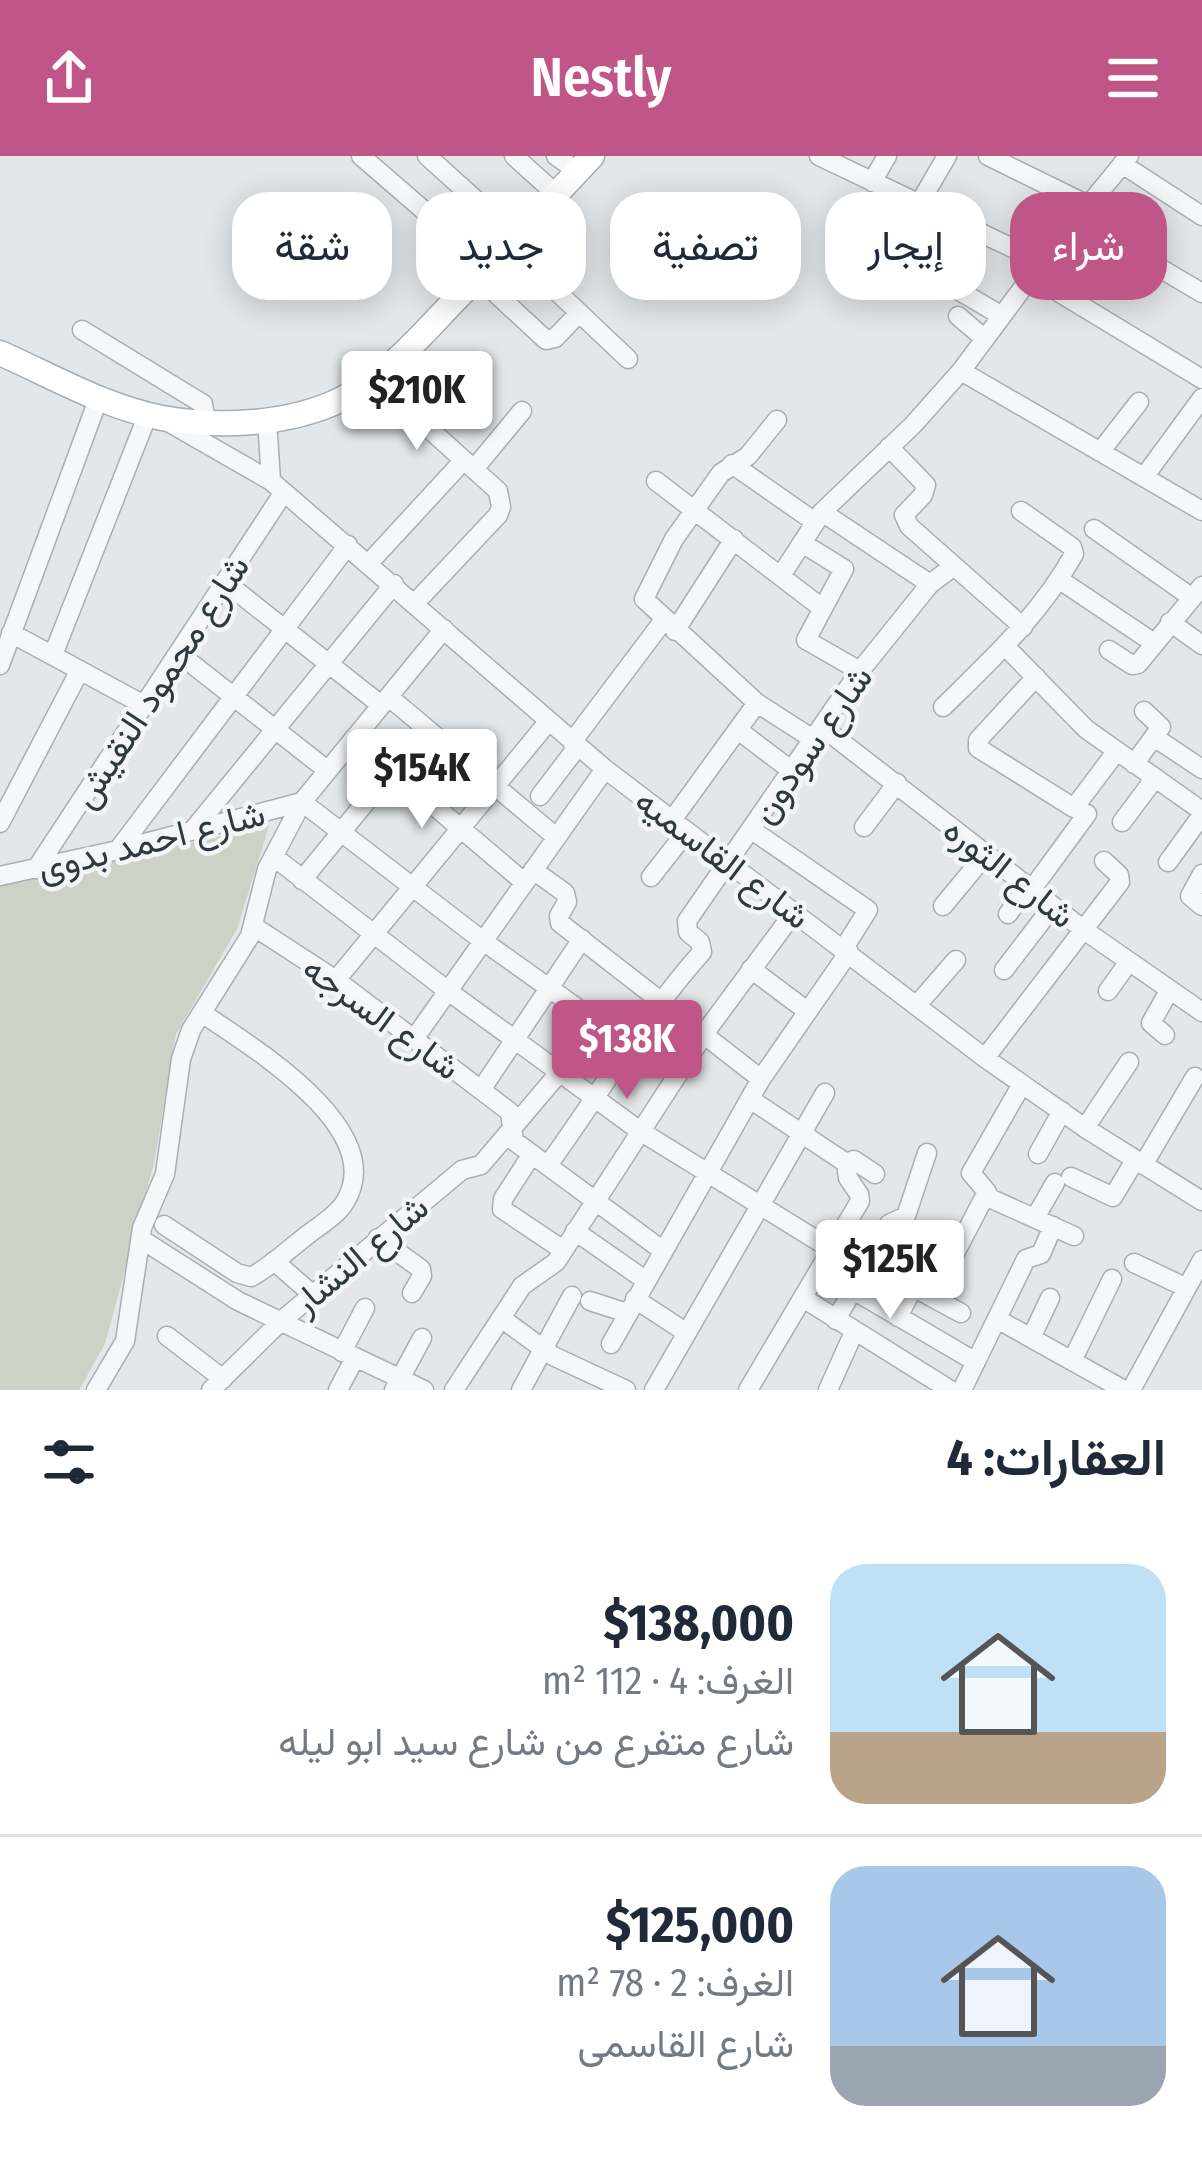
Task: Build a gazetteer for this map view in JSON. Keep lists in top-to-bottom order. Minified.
{"streets":{"street":["شارع محمود النقيش","شارع سودون","شارع احمد بدوى","شارع القاسميه","شارع الثوره","شارع السرجه","شارع النشار"]},"crossings":[["شارع محمود النقيش","شارع احمد بدوى"],["شارع محمود النقيش","شارع القاسميه"],["شارع سودون","شارع القاسميه"],["شارع سودون","شارع الثوره"],["شارع سودون","شارع السرجه"],["شارع السرجه","شارع النشار"]],"page":{"header":"Nestly","chip":["شراء","إيجار","تصفية","جديد","شقة"],"price":["$210K","$154K","$138K","$125K"],"heading":"العقارات: 4","list":[{"name":"$138,000","note":"الغرف: 4 · 112 m² · شارع متفرع من شارع سيد ابو ليله"},{"name":"$125,000","note":"الغرف: 2 · 78 m² · شارع القاسمى"}]}}
